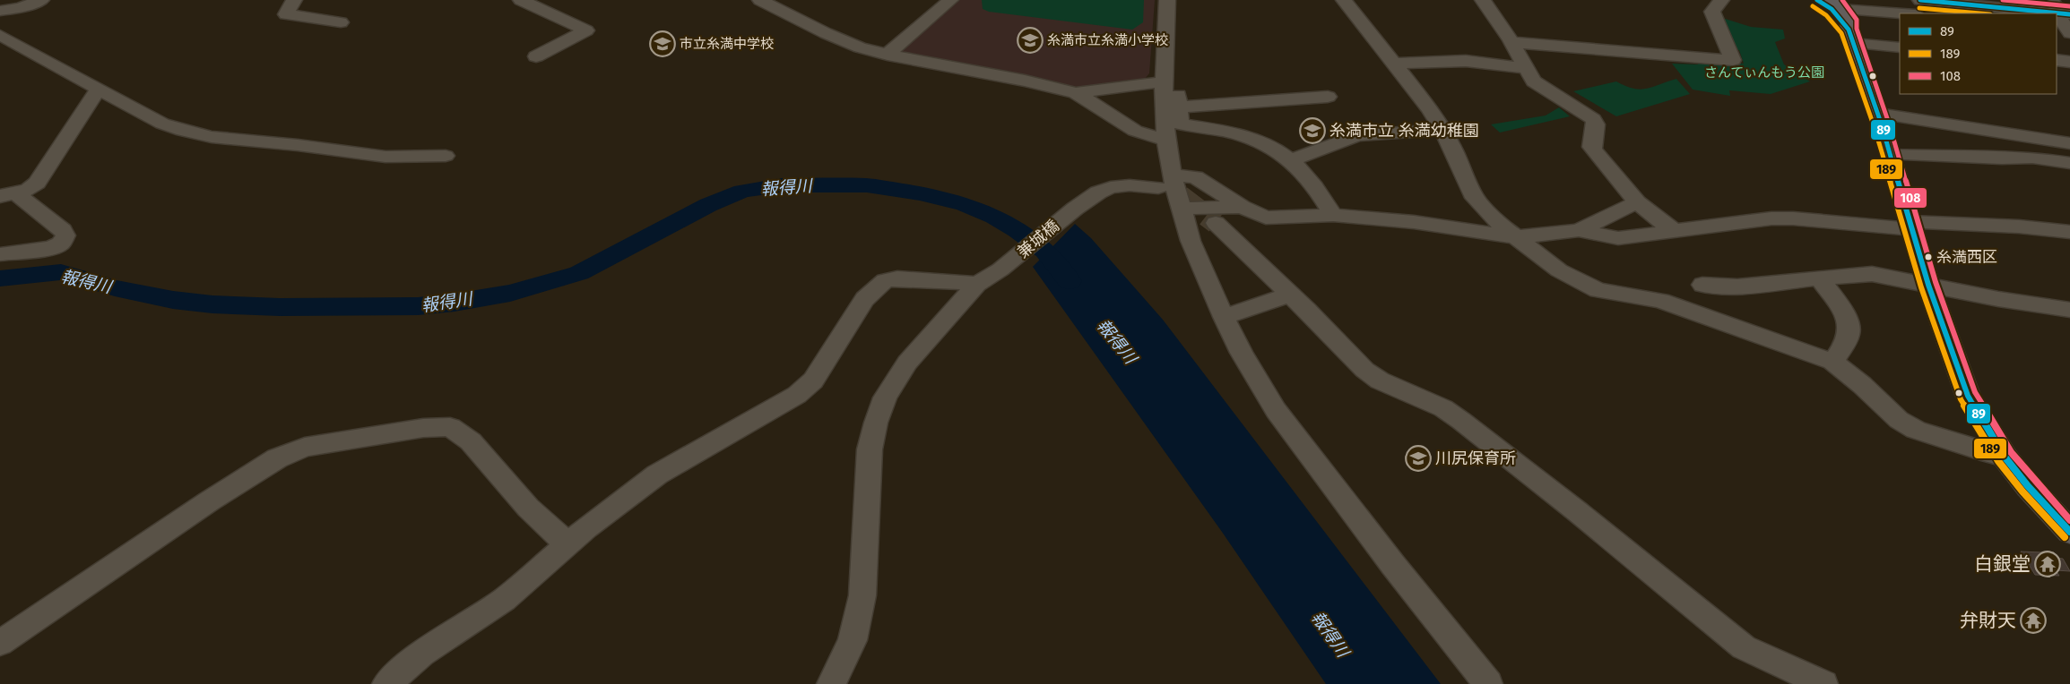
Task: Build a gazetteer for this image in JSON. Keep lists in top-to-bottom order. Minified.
{"streets":{"street":["兼城橋"]},"water":["報得川"],"parks":["さんてぃんもう公園"],"places":{"school or university":["糸満市立糸満小学校","市立糸満中学校","糸満市立 糸満幼稚園","川尻保育所"],"other":["糸満西区"],"temple":["白銀堂","弁財天"]},"lines":["transit line 89","transit line 108","transit line 189"],"legend":["89","189","108"]}
